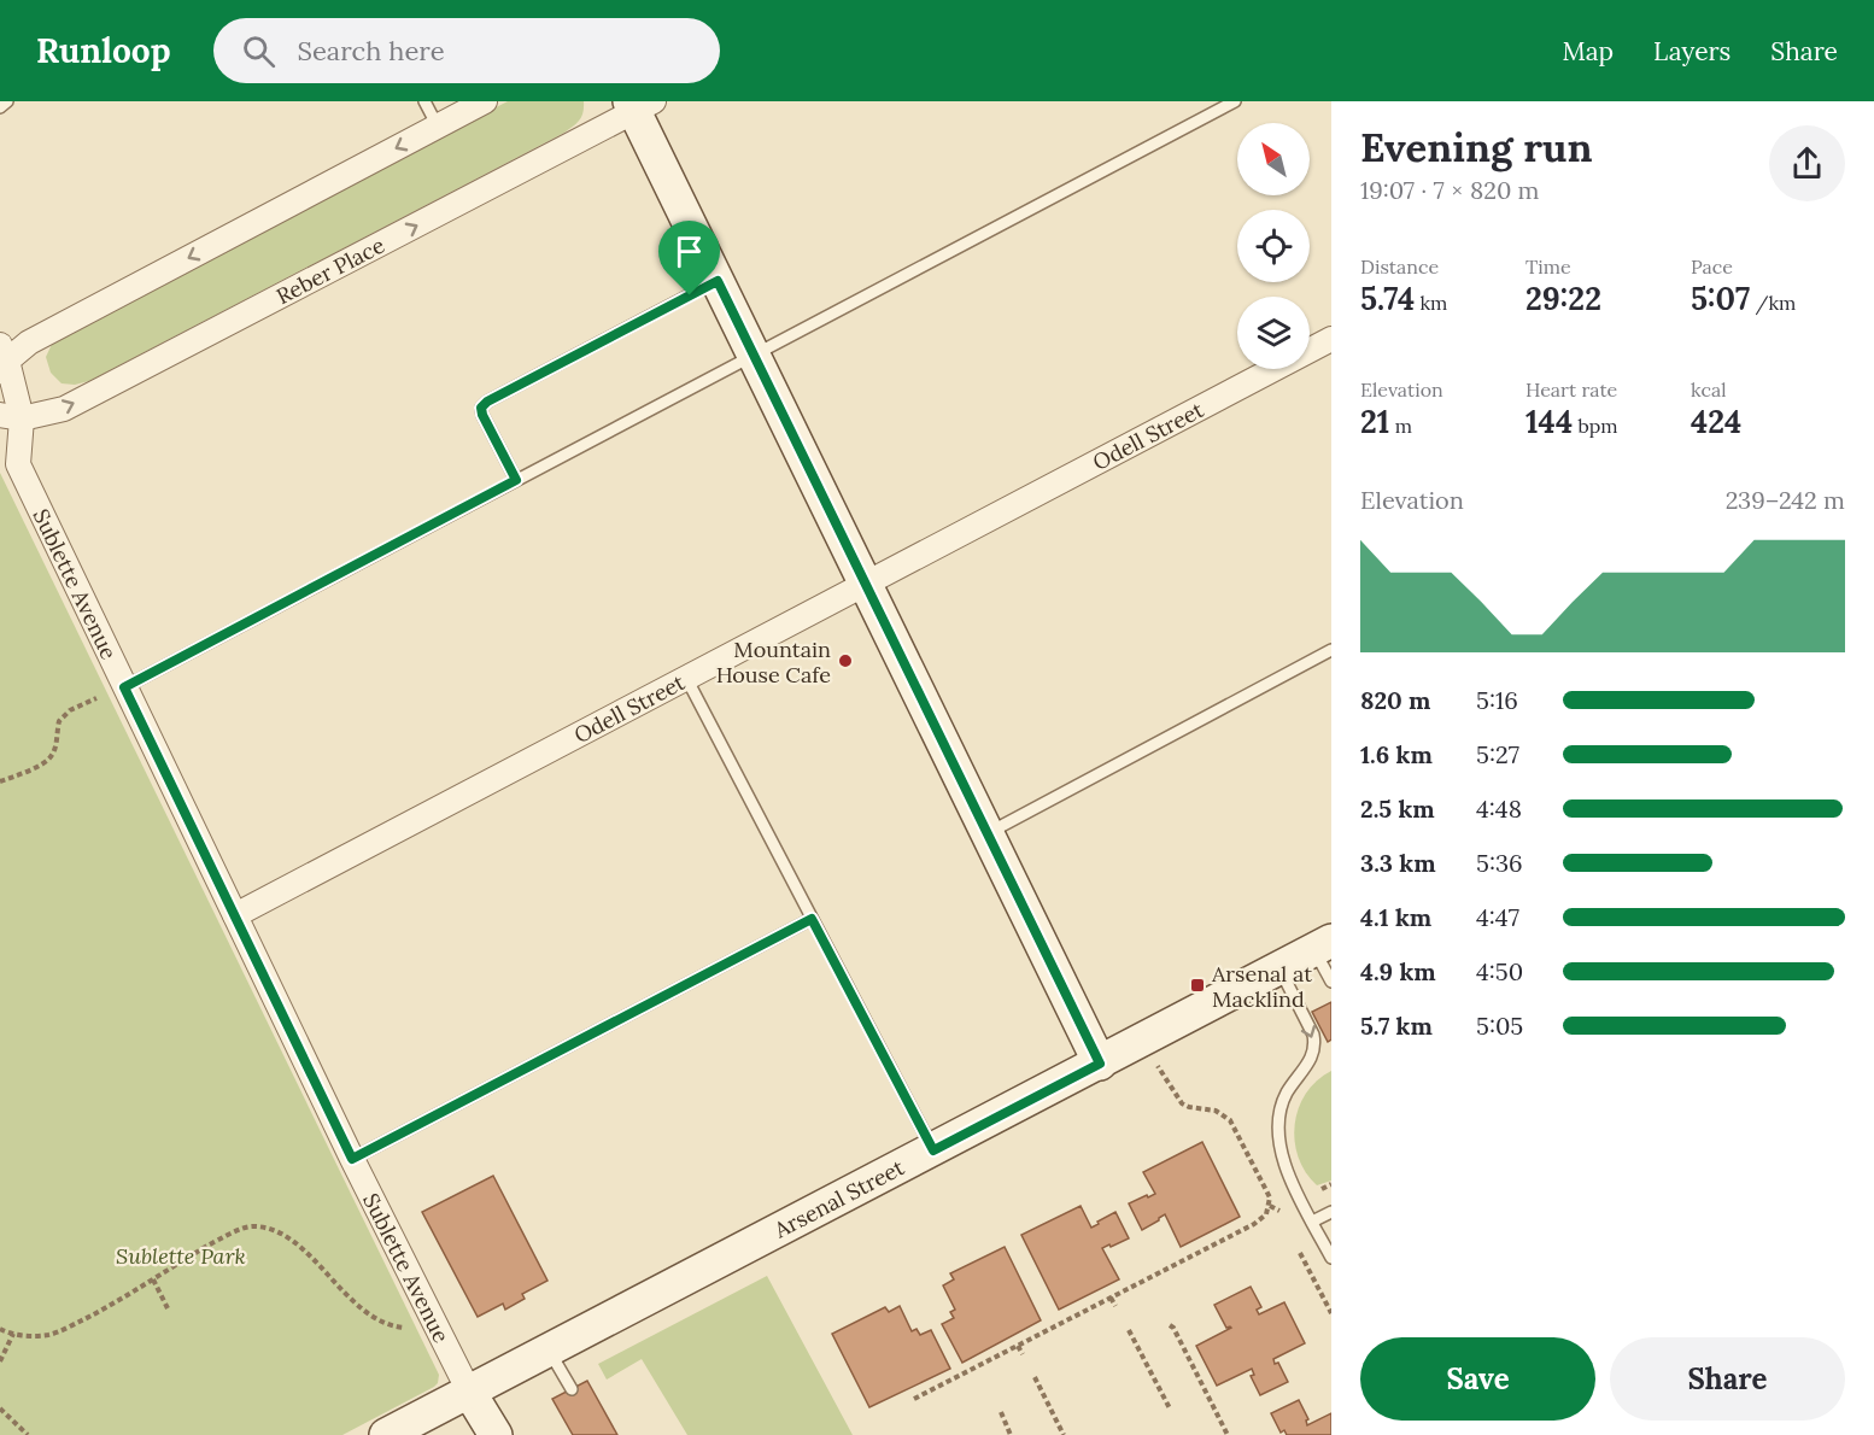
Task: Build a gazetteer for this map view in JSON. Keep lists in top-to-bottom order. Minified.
{"streets":{"street":["Reber Place","Odell Street","Sublette Avenue","Arsenal Street"]},"crossings":[["Reber Place","Sublette Avenue"],["Odell Street","Sublette Avenue"],["Sublette Avenue","Arsenal Street"]],"parks":["Sublette Park"],"places":{"other":["Mountain House Cafe"],"transit":["Arsenal at Macklind"]},"north":"top left","page":{"header":"Runloop","search":"Search here","nav":["Map","Layers","Share"],"heading":["Evening run","19:07 · 7 × 820 m"],"stats":[["Distance","5.74 km"],["Time","29:22"],["Pace","5:07 /km"],["Elevation","21 m"],["Heart rate","144 bpm"],["kcal","424"]],"chart":["Elevation","239–242 m"],"list":[{"name":"820 m","note":"5:16"},{"name":"1.6 km","note":"5:27"},{"name":"2.5 km","note":"4:48"},{"name":"3.3 km","note":"5:36"},{"name":"4.1 km","note":"4:47"},{"name":"4.9 km","note":"4:50"},{"name":"5.7 km","note":"5:05"}],"buttons":["Save","Share"]}}
